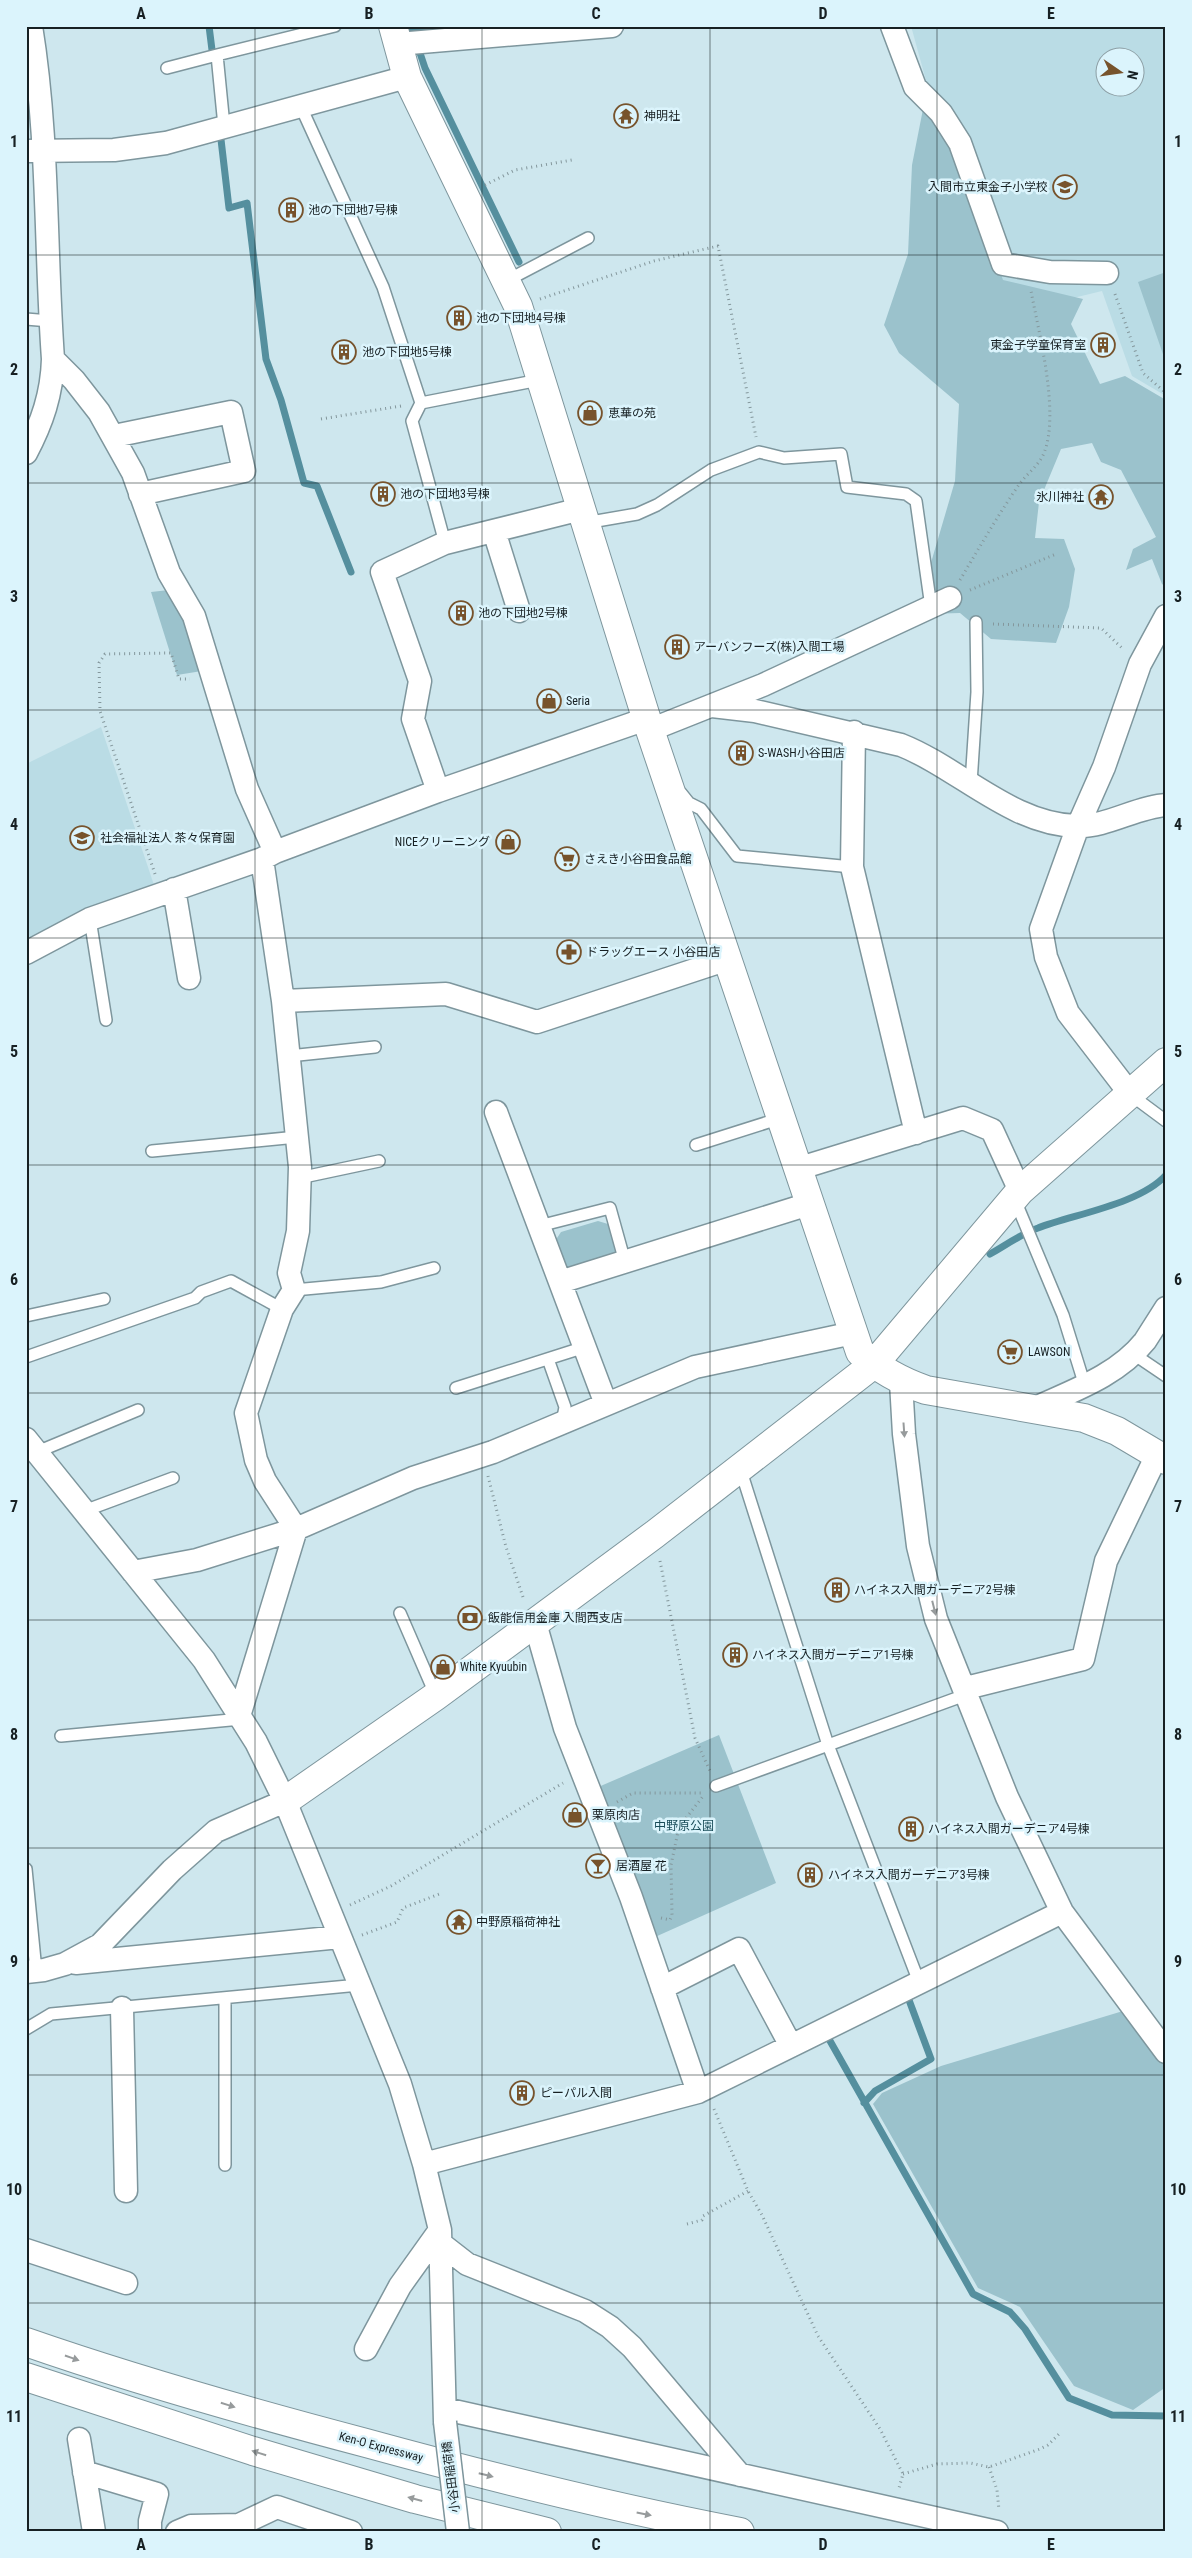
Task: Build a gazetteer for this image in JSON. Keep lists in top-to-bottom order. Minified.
{"streets":{"main road":["Ken-O Expressway"],"street":["小谷田稲荷橋"]},"parks":["中野原公園"],"places":{"temple":["神明社","氷川神社","中野原稲荷神社"],"school or university":["入間市立東金子小学校","社会福祉法人 茶々保育園"],"building":["池の下団地7号棟","池の下団地4号棟","東金子学童保育室","池の下団地5号棟","池の下団地3号棟","池の下団地2号棟","アーバンフーズ(株)入間工場","S-WASH小谷田店","ハイネス入間ガーデニア2号棟","ハイネス入間ガーデニア1号棟","ハイネス入間ガーデニア4号棟","ハイネス入間ガーデニア3号棟","ピーパル入間"],"shop":["恵華の苑","Seria","NICEクリーニング","White Kyuubin","栗原肉店"],"supermarket":["さえき小谷田食品館","LAWSON"],"pharmacy":["ドラッグエース 小谷田店"],"bank":["飯能信用金庫 入間西支店"],"bar":["居酒屋 花"]},"north":"right","grid":{"columns":["A","B","C","D","E"],"rows":["1","2","3","4","5","6","7","8","9","10","11"]}}
